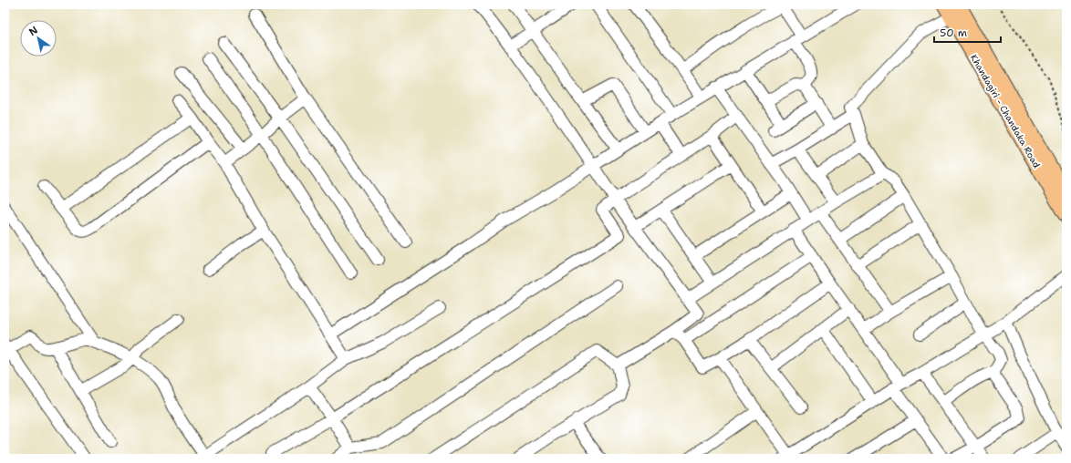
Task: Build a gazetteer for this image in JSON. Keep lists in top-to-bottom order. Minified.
{"streets":{"main road":["Khandagiri - Chandaka Road"]},"scale_bar":"50 m","north":"top left"}
